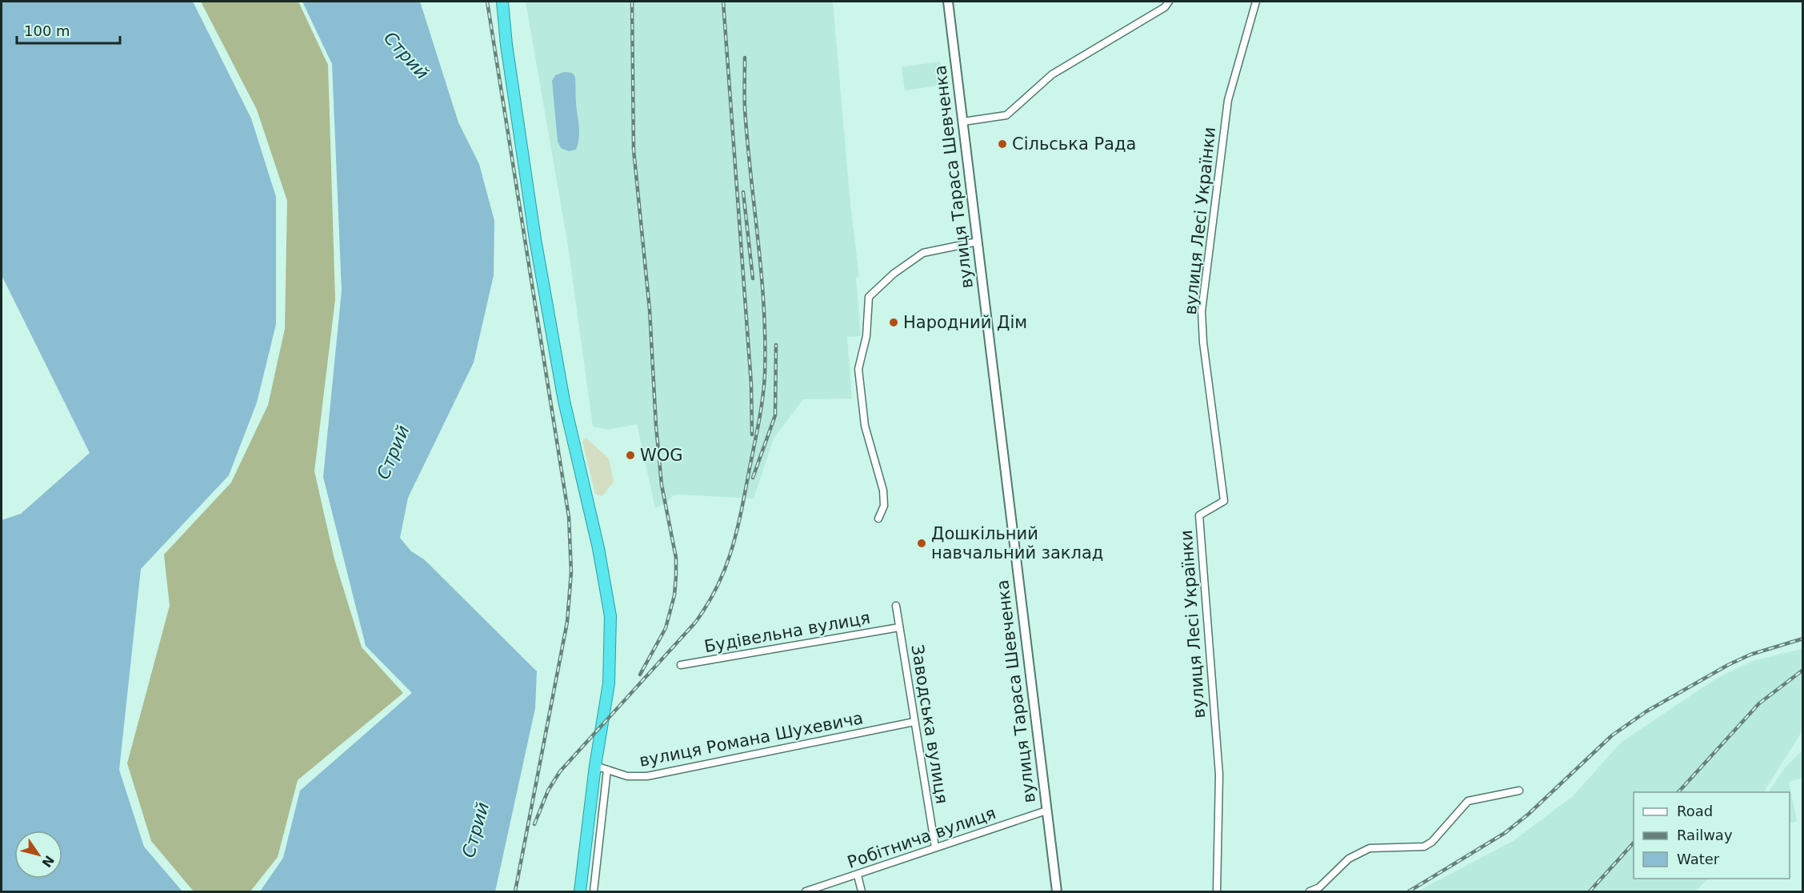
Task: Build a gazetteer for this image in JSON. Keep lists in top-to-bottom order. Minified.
{"streets":{"street":["вулиця Тараса Шевченка","вулиця Лесі Українки","Будівельна вулиця","Заводська вулиця","вулиця Романа Шухевича","Робітнича вулиця"]},"crossings":[["вулиця Тараса Шевченка","Робітнича вулиця"],["Будівельна вулиця","Заводська вулиця"],["Заводська вулиця","вулиця Романа Шухевича"],["Заводська вулиця","Робітнича вулиця"]],"water":["Стрий"],"places":["Сільська Рада","Народний Дім","WOG","Дошкільний навчальний заклад"],"legend":["Road","Railway","Water"],"scale_bar":"100 m","north":"bottom right"}
